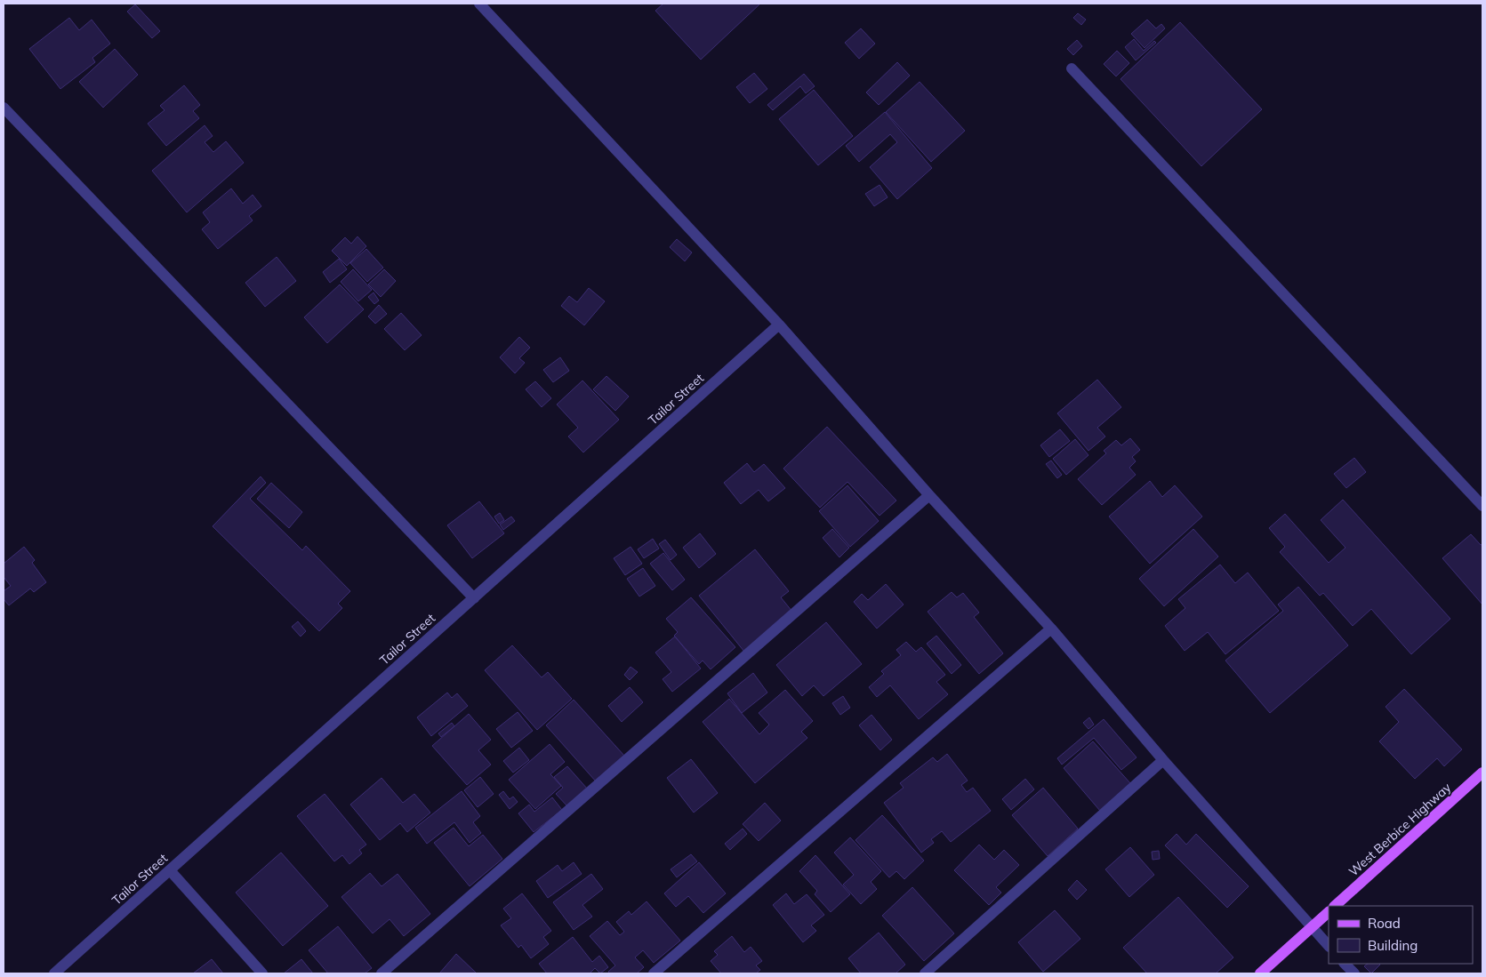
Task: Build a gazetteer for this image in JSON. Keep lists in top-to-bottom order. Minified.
{"streets":{"main road":["West Berbice Highway"],"street":["Tailor Street"]},"legend":["Road","Building"]}
